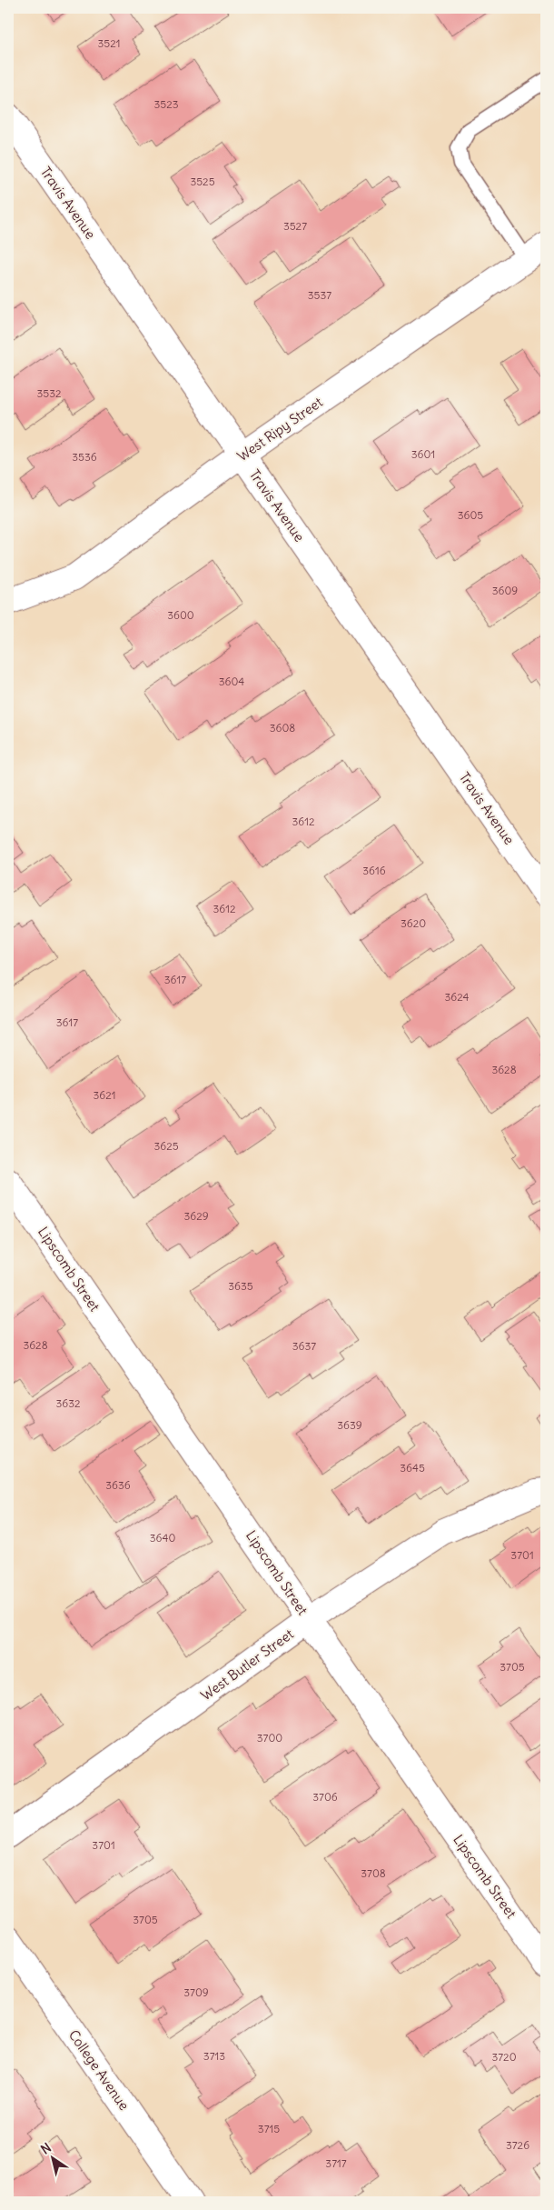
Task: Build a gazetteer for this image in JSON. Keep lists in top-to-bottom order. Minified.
{"streets":{"street":["Travis Avenue","West Ripy Street","Lipscomb Street","West Butler Street","College Avenue"]},"crossings":[["Travis Avenue","West Ripy Street"],["Lipscomb Street","West Butler Street"]],"house_numbers":["3521","3523","3525","3527","3537","3532","3601","3536","3605","3609","3600","3604","3608","3612","3616","3612","3620","3617","3624","3617","3628","3621","3625","3629","3635","3628","3637","3632","3639","3645","3636","3640","3701","3705","3700","3706","3701","3708","3705","3709","3713","3720","3715","3726","3717"],"north":"top left"}
